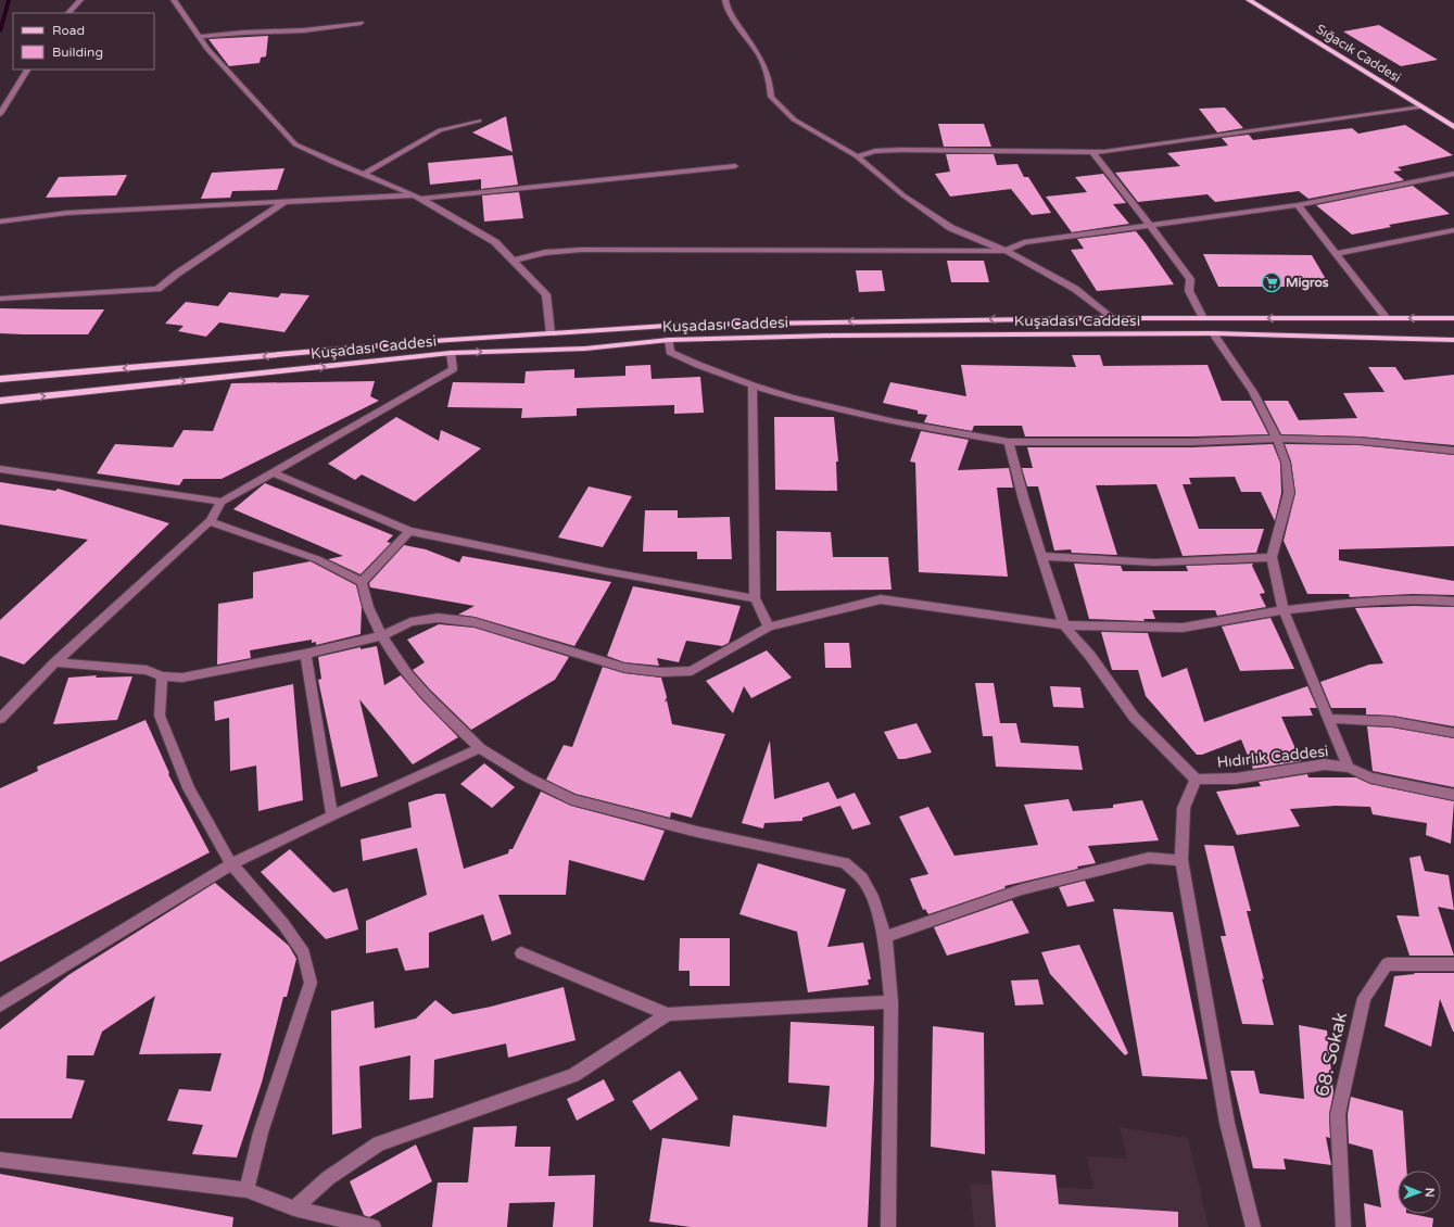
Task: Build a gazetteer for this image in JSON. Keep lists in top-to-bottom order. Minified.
{"streets":{"main road":["Sığacık Caddesi","Kuşadası Caddesi"],"street":["Hıdırlık Caddesi","68. Sokak"]},"places":{"supermarket":["Migros"]},"legend":["Road","Building"],"north":"right"}
